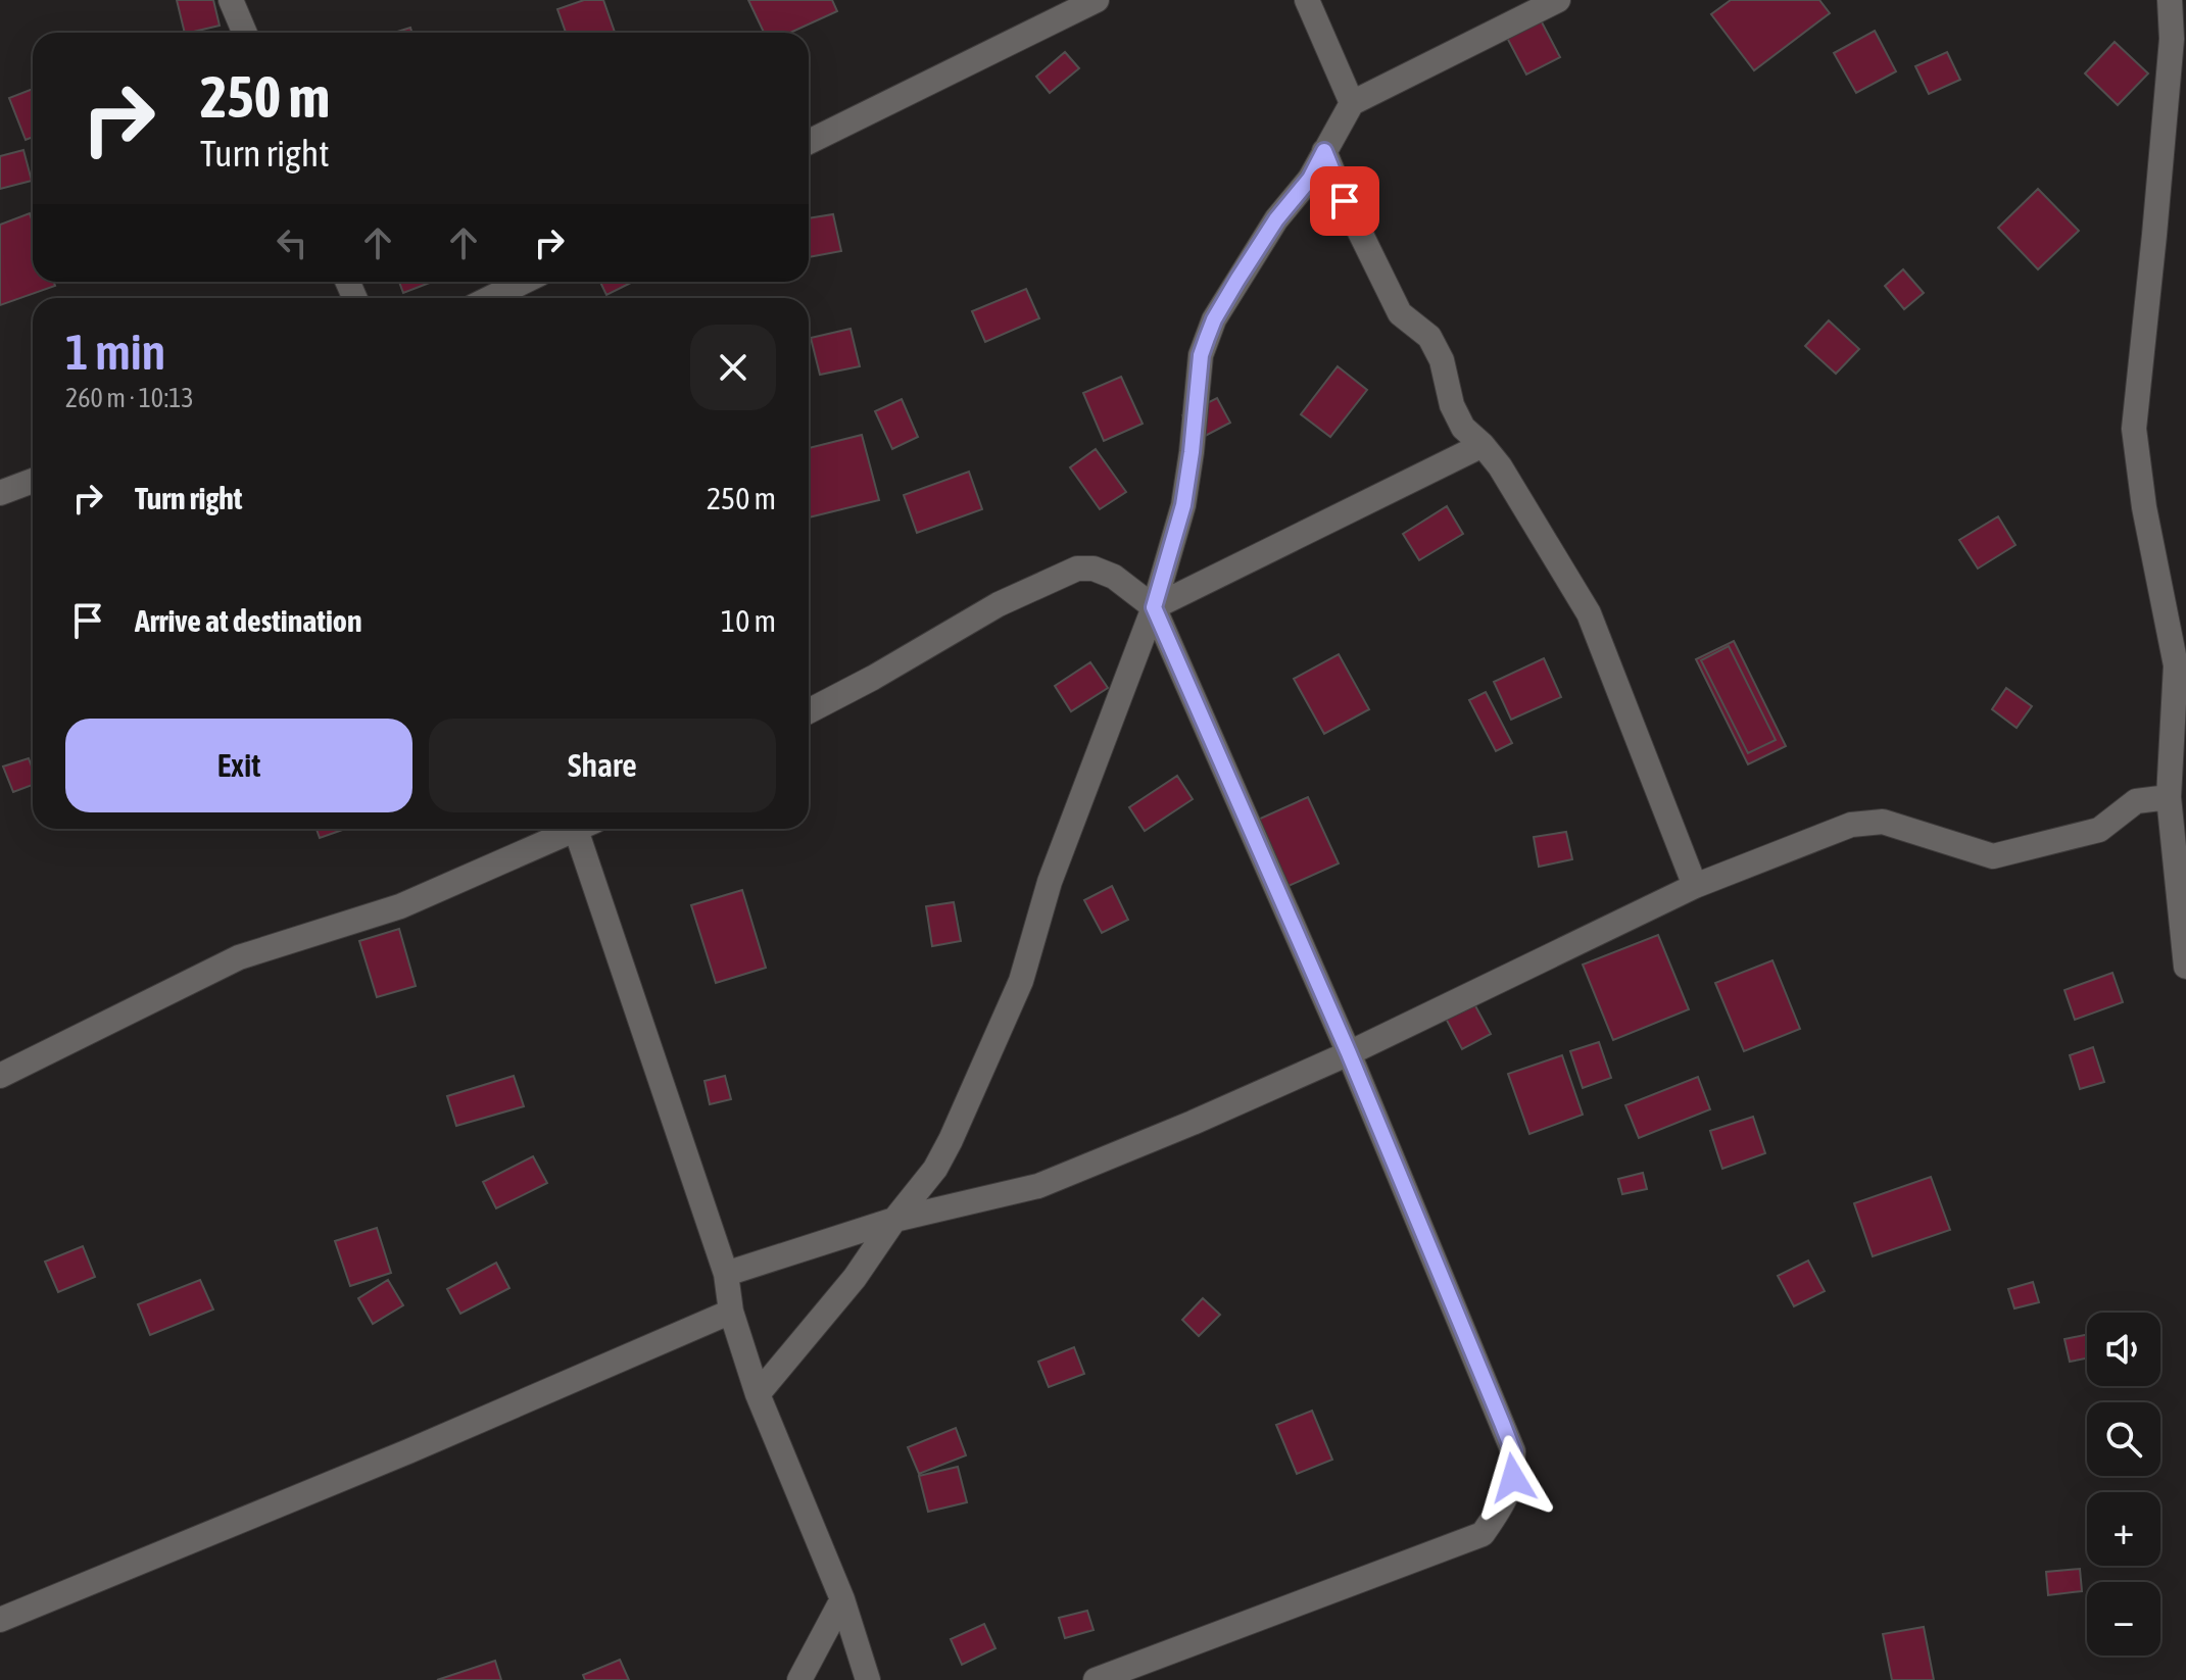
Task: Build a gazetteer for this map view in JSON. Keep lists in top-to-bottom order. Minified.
{"page":{"turn":["250 m","Turn right"],"heading":["1 min","260 m · 10:13"],"list":[{"name":"Turn right","value":"250 m"},{"name":"Arrive at destination","value":"10 m"}],"buttons":["Exit","Share"],"map_buttons":["+","−"]}}
